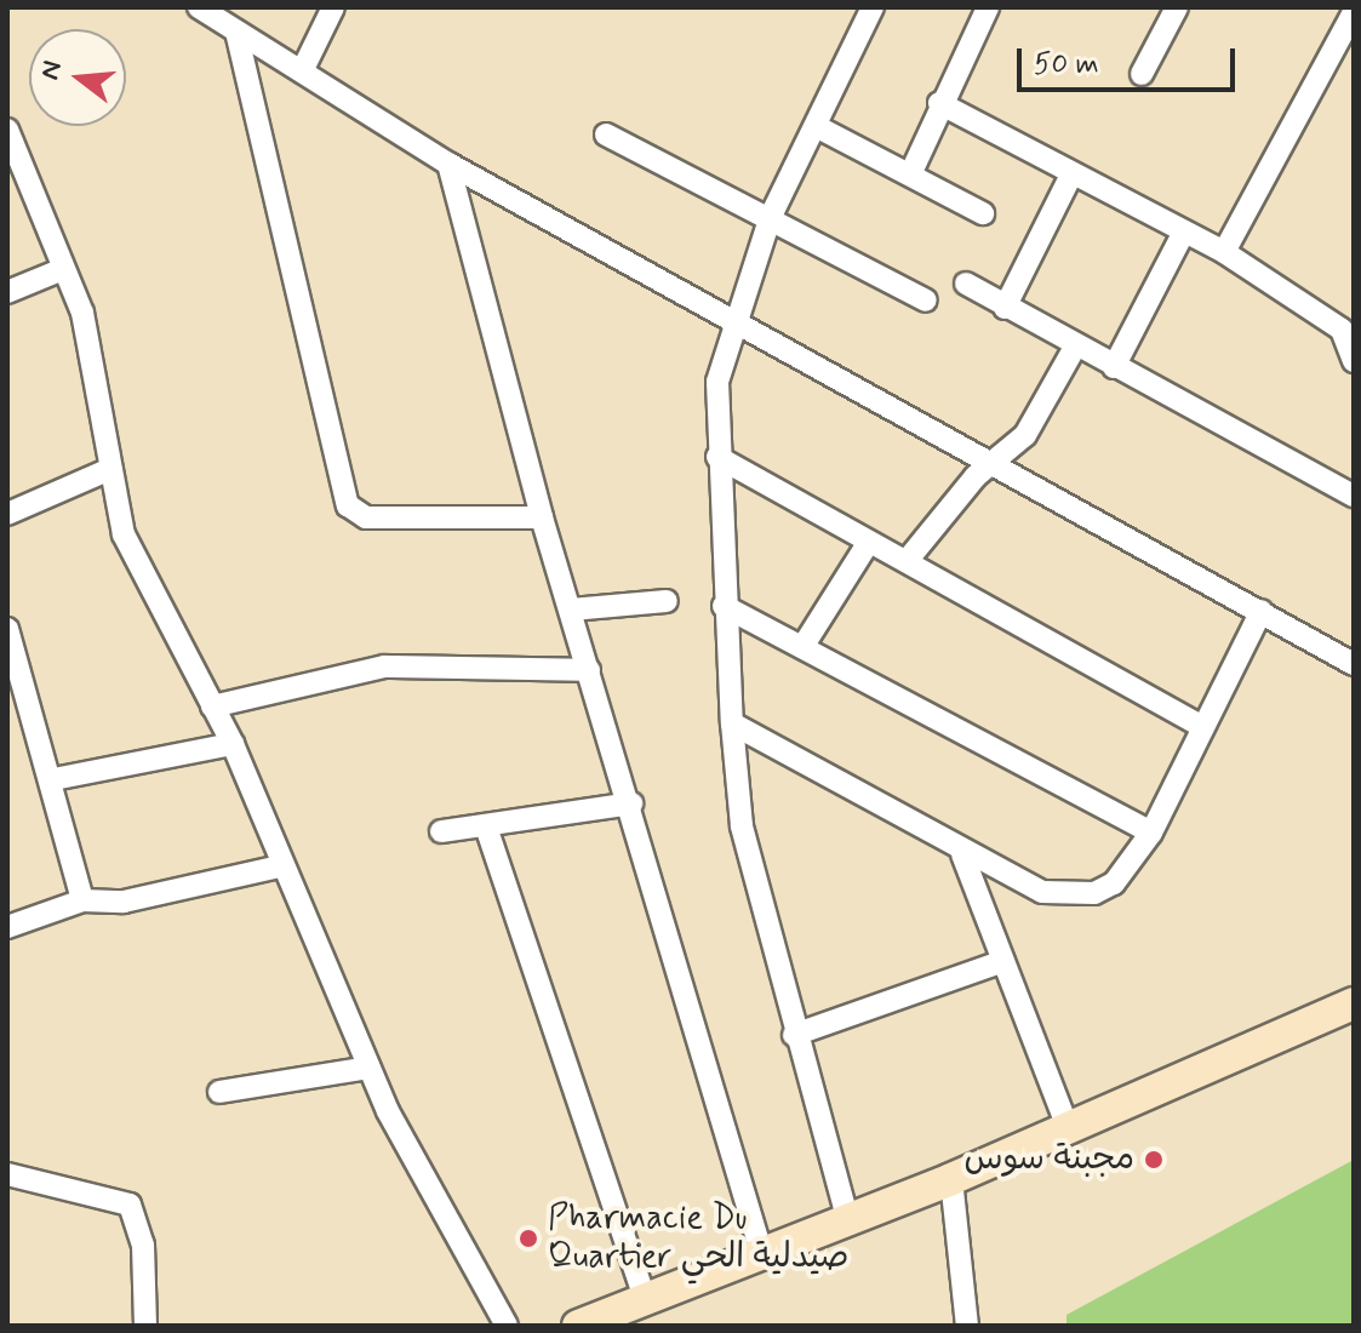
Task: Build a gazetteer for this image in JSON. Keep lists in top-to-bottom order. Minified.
{"places":["مجبنة سوس","Pharmacie Du Quartier صيدلية الحي"],"scale_bar":"50 m","north":"left"}
